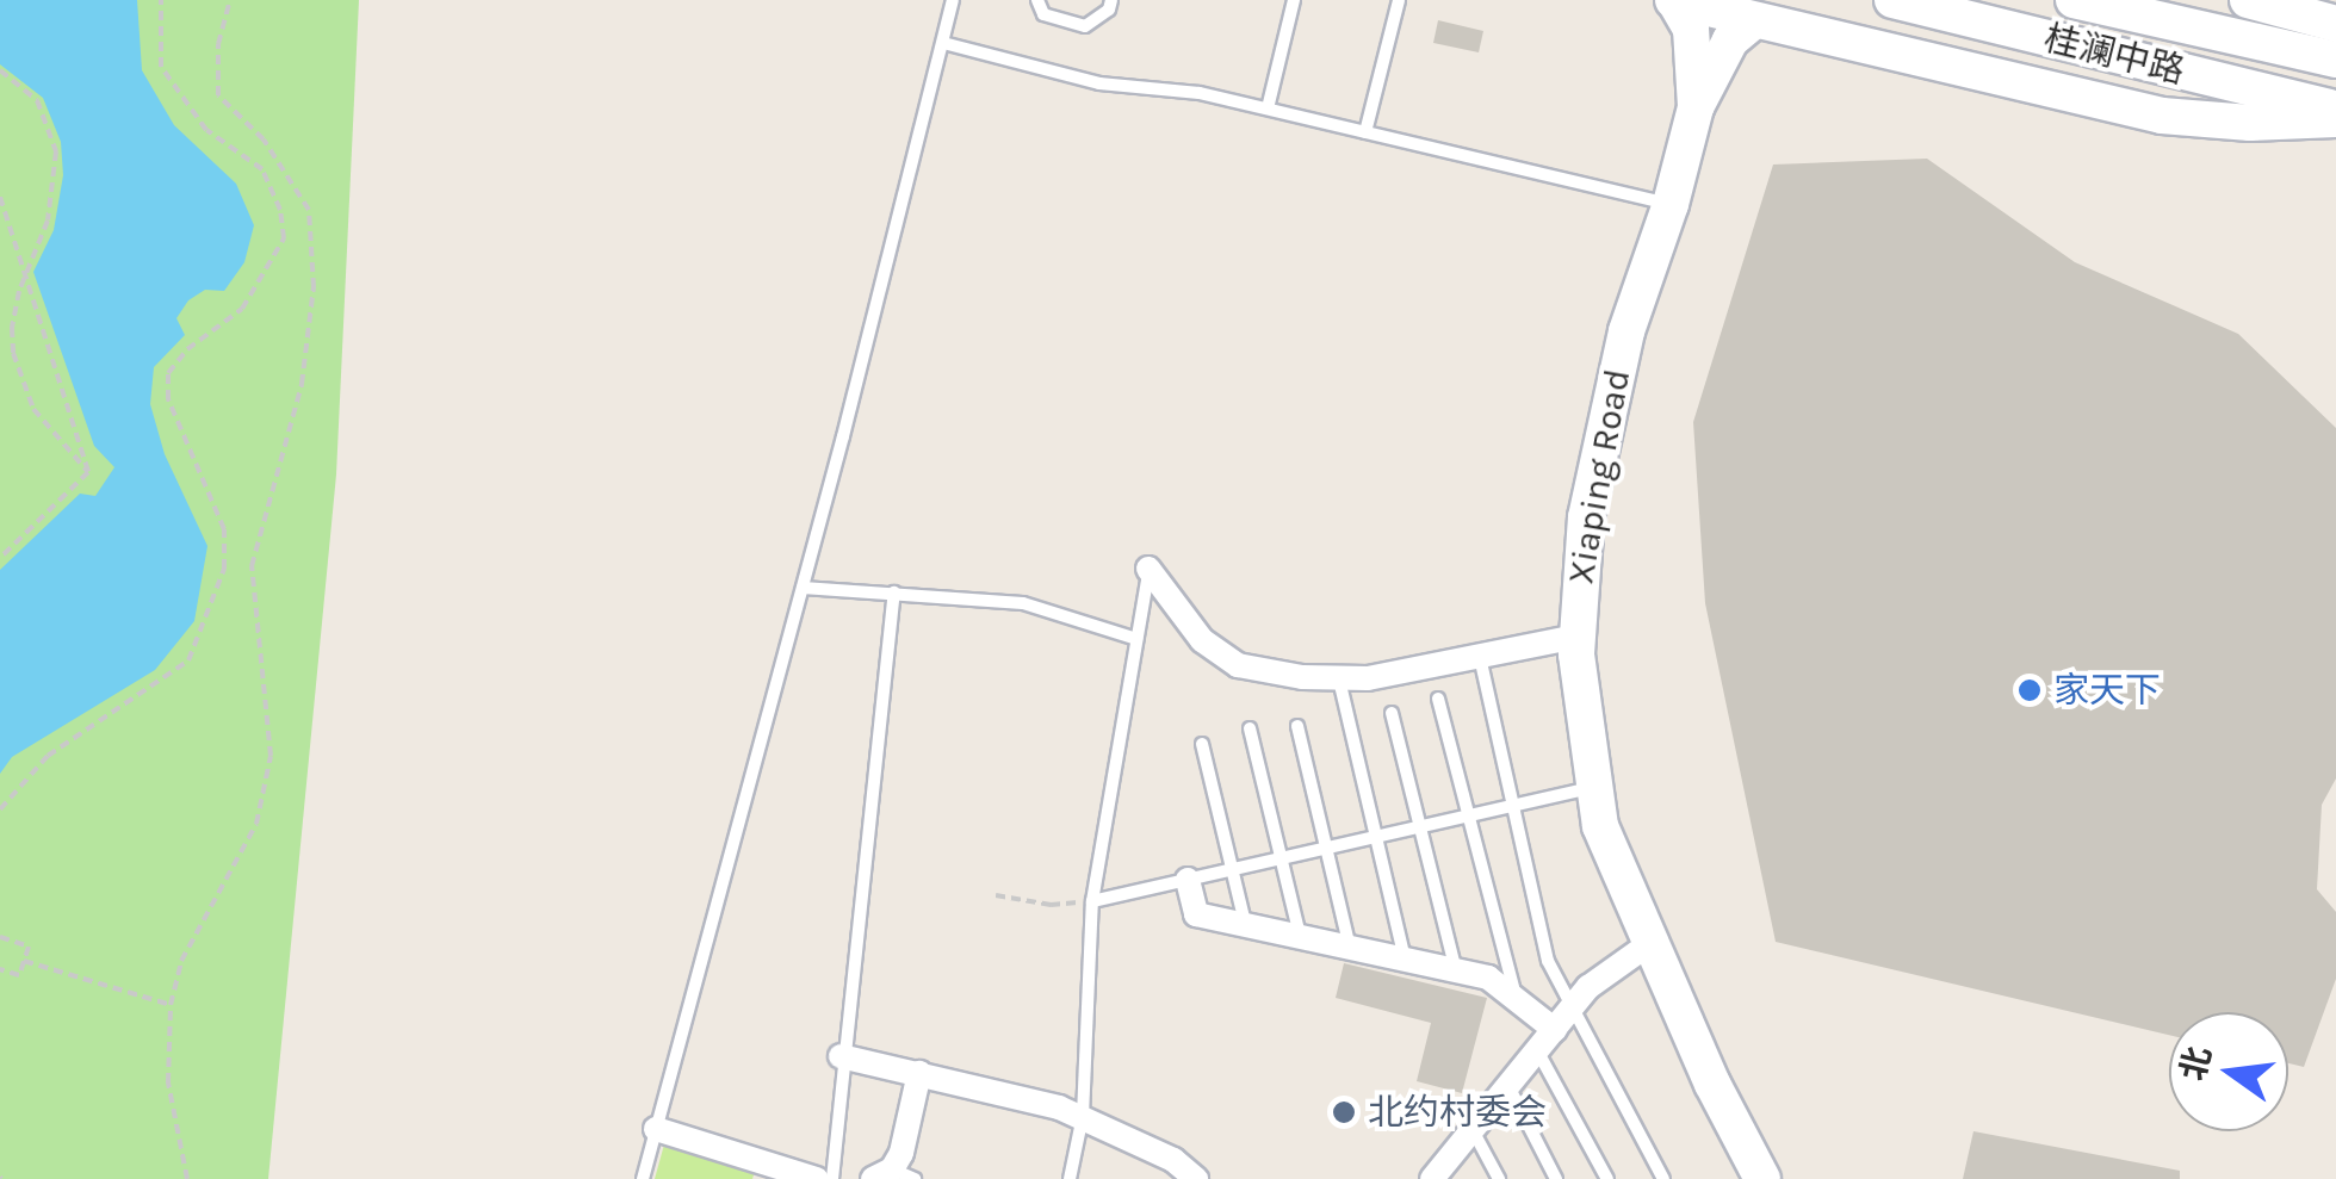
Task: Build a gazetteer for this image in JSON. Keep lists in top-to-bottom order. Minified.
{"streets":{"main road":["桂澜中路","Xiaping Road"]},"places":["家天下","北约村委会"],"north":"left"}
